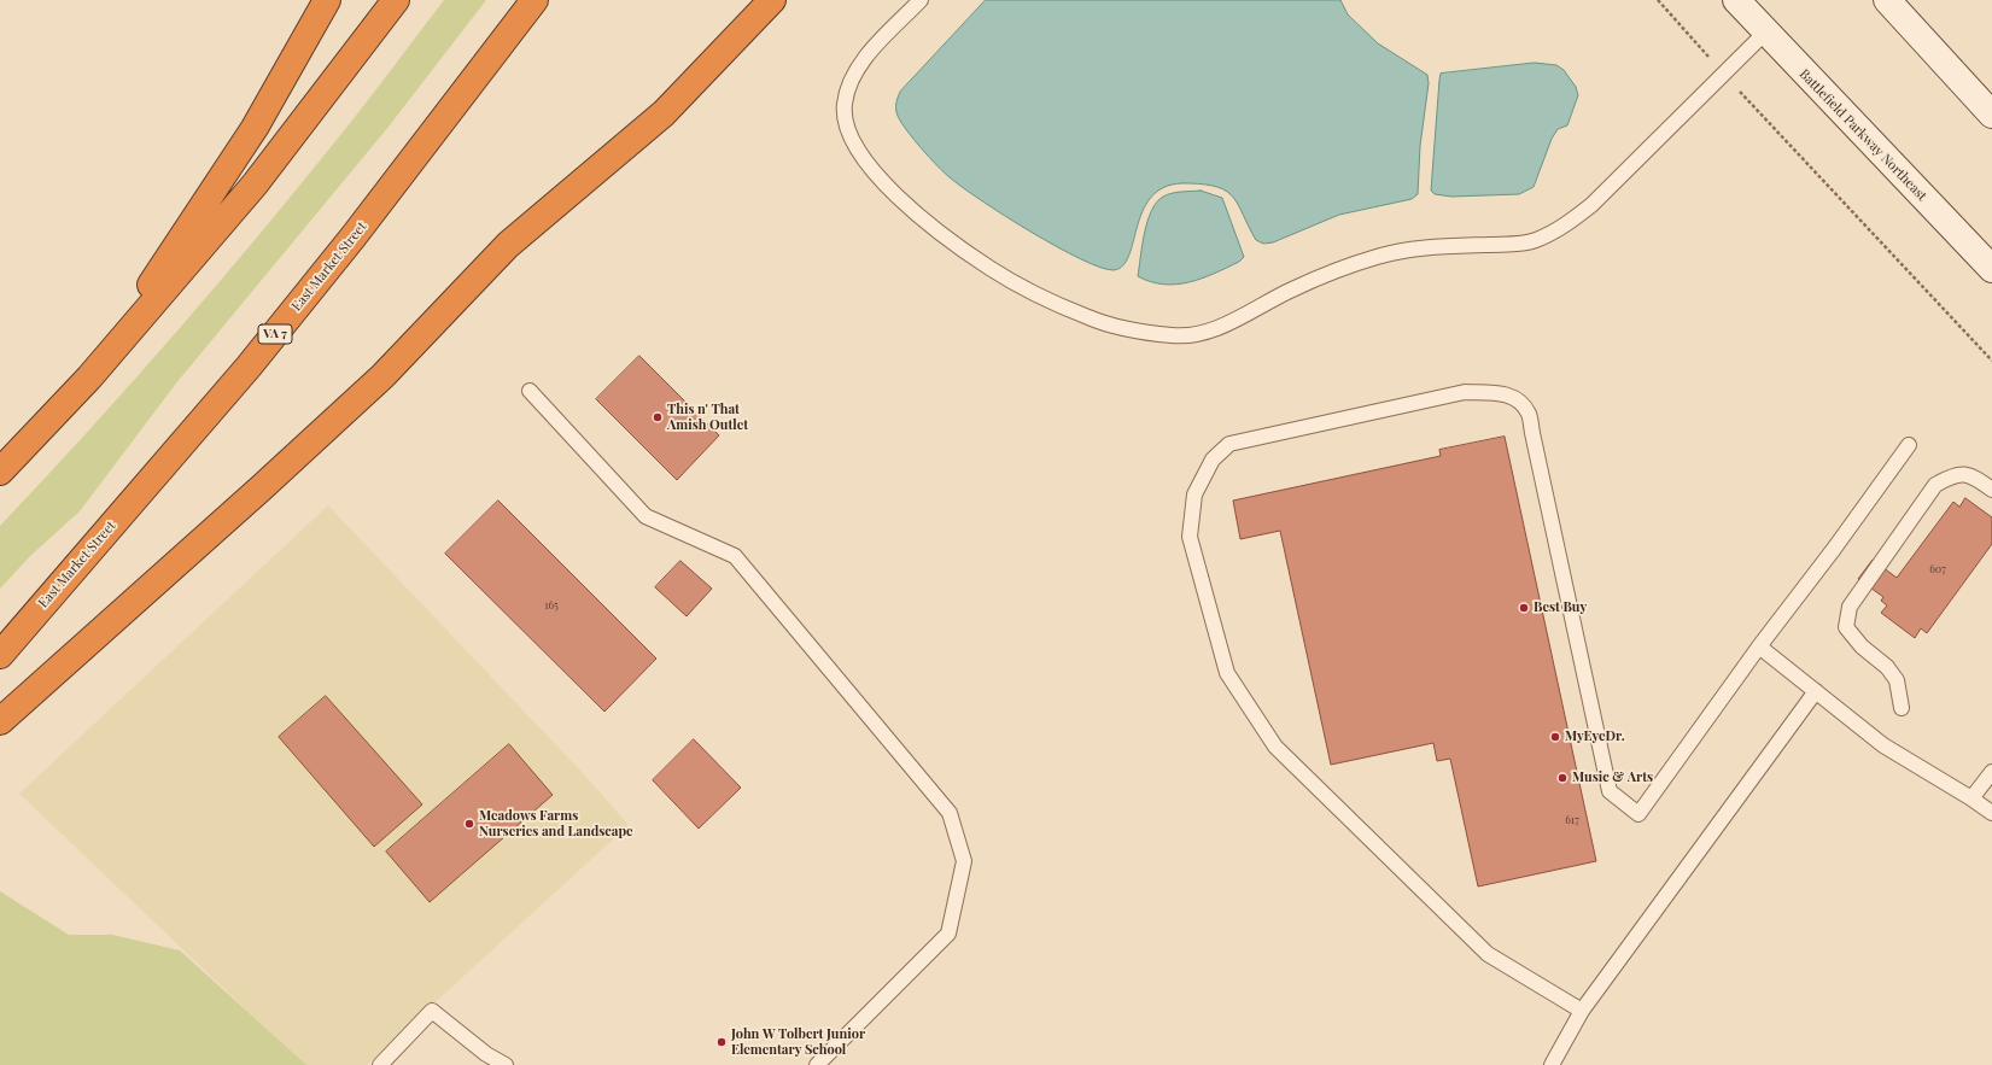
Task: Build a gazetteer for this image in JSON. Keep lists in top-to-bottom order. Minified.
{"streets":{"highway":["East Market Street","VA 7"],"main road":["Battlefield Parkway Northeast"]},"places":["This n' That Amish Outlet","Best Buy","MyEyeDr.","Music & Arts","Meadows Farms Nurseries and Landscape","John W Tolbert Junior Elementary School"],"house_numbers":["607","165","617"]}
